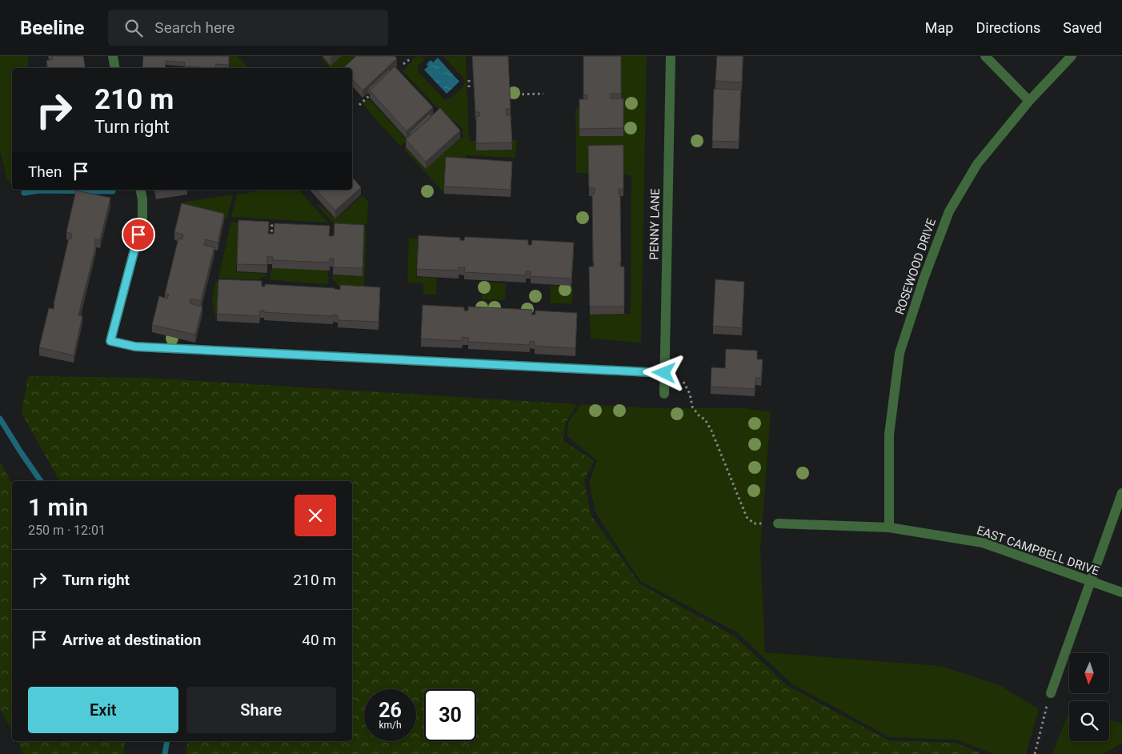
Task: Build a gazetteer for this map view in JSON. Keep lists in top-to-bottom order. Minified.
{"streets":{"street":["PENNY LANE","ROSEWOOD DRIVE","EAST CAMPBELL DRIVE"]},"crossings":[["ROSEWOOD DRIVE","EAST CAMPBELL DRIVE"]],"north":"bottom","page":{"header":"Beeline","search":"Search here","nav":["Map","Directions","Saved"],"turn":["210 m","Turn right"],"then":"Then","heading":["1 min","250 m · 12:01"],"list":[{"name":"Turn right","value":"210 m"},{"name":"Arrive at destination","value":"40 m"}],"buttons":["Exit","Share"],"speed":"26 km/h","limit":"30"}}
